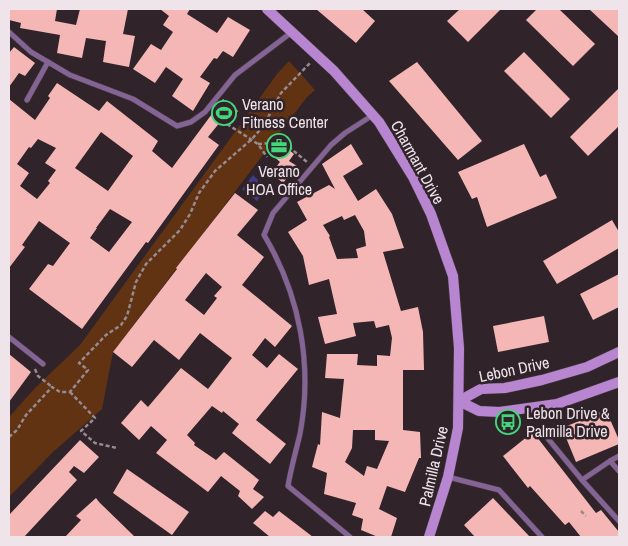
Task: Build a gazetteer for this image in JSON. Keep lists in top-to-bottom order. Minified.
{"streets":{"street":["Charmant Drive","Lebon Drive","Palmilla Drive"]},"crossings":[["Charmant Drive","Lebon Drive"],["Charmant Drive","Palmilla Drive"],["Lebon Drive","Palmilla Drive"]],"places":{"sports":["Verano Fitness Center"],"office":["Verano HOA Office"],"bus stop":["Lebon Drive & Palmilla Drive"]}}
